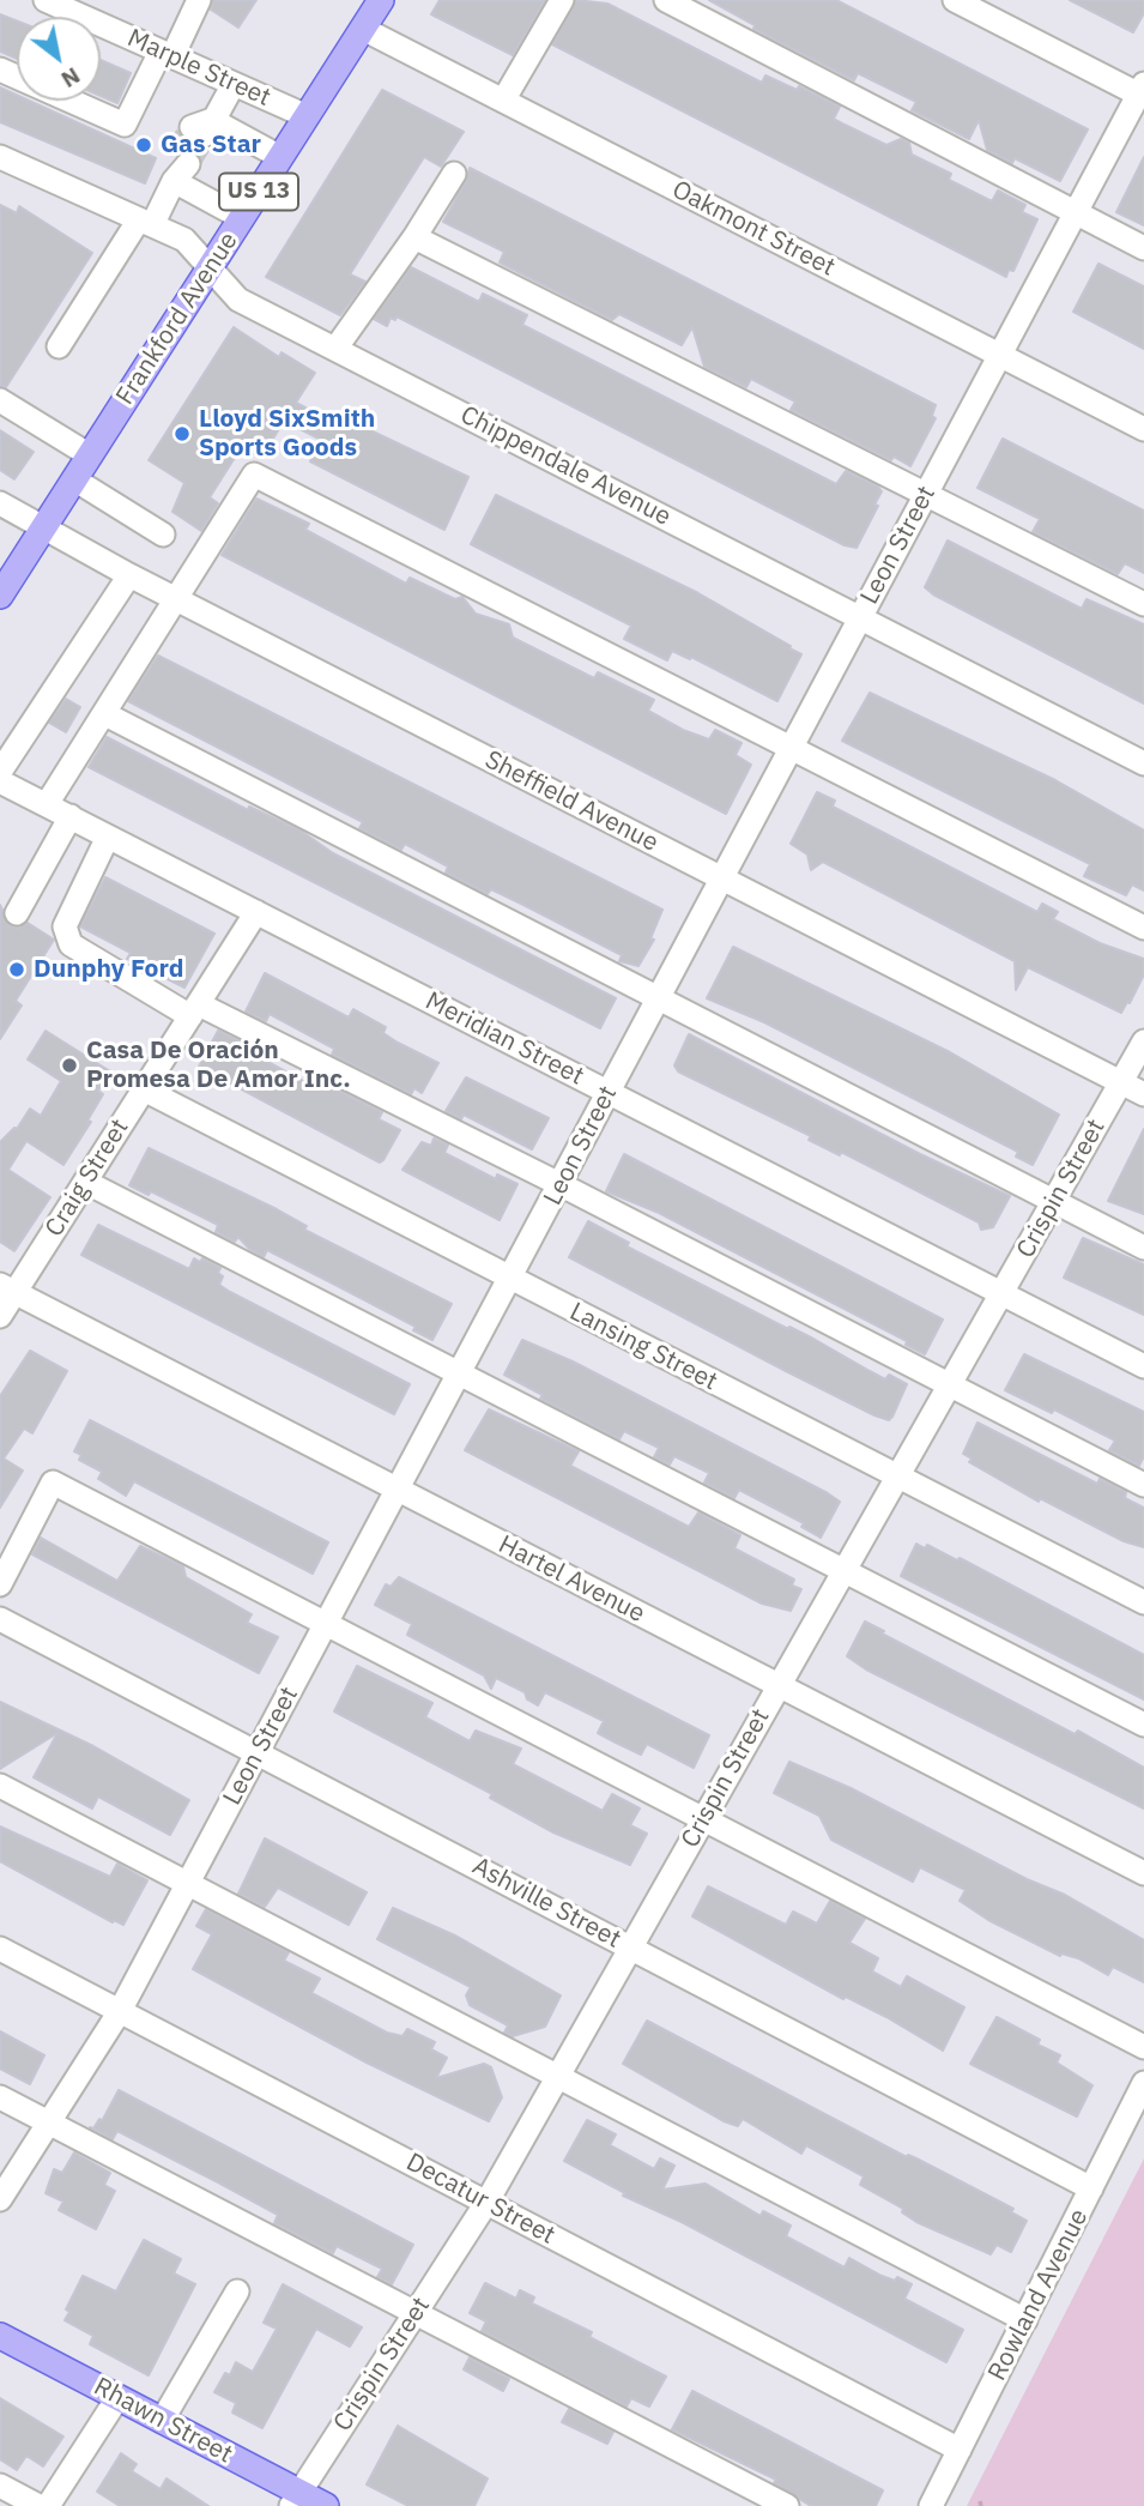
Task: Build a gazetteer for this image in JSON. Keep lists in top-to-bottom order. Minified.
{"streets":{"main road":["US 13","Frankford Avenue","Rhawn Street"],"street":["Marple Street","Oakmont Street","Chippendale Avenue","Leon Street","Sheffield Avenue","Meridian Street","Craig Street","Crispin Street","Lansing Street","Hartel Avenue","Ashville Street","Decatur Street","Rowland Avenue"]},"crossings":[["Marple Street","Frankford Avenue"],["Oakmont Street","Frankford Avenue"],["Oakmont Street","Leon Street"],["Frankford Avenue","Chippendale Avenue"],["Frankford Avenue","Sheffield Avenue"],["Chippendale Avenue","Leon Street"],["Leon Street","Sheffield Avenue"],["Leon Street","Meridian Street"],["Leon Street","Lansing Street"],["Leon Street","Hartel Avenue"],["Leon Street","Ashville Street"],["Leon Street","Decatur Street"],["Sheffield Avenue","Crispin Street"],["Meridian Street","Craig Street"],["Meridian Street","Crispin Street"],["Craig Street","Lansing Street"],["Craig Street","Hartel Avenue"],["Crispin Street","Lansing Street"],["Crispin Street","Hartel Avenue"],["Crispin Street","Ashville Street"],["Crispin Street","Decatur Street"],["Crispin Street","Rhawn Street"],["Ashville Street","Rowland Avenue"],["Decatur Street","Rowland Avenue"]],"places":["Gas Star","Lloyd SixSmith Sports Goods","Dunphy Ford","Casa De Oración Promesa De Amor Inc."],"north":"bottom right"}
